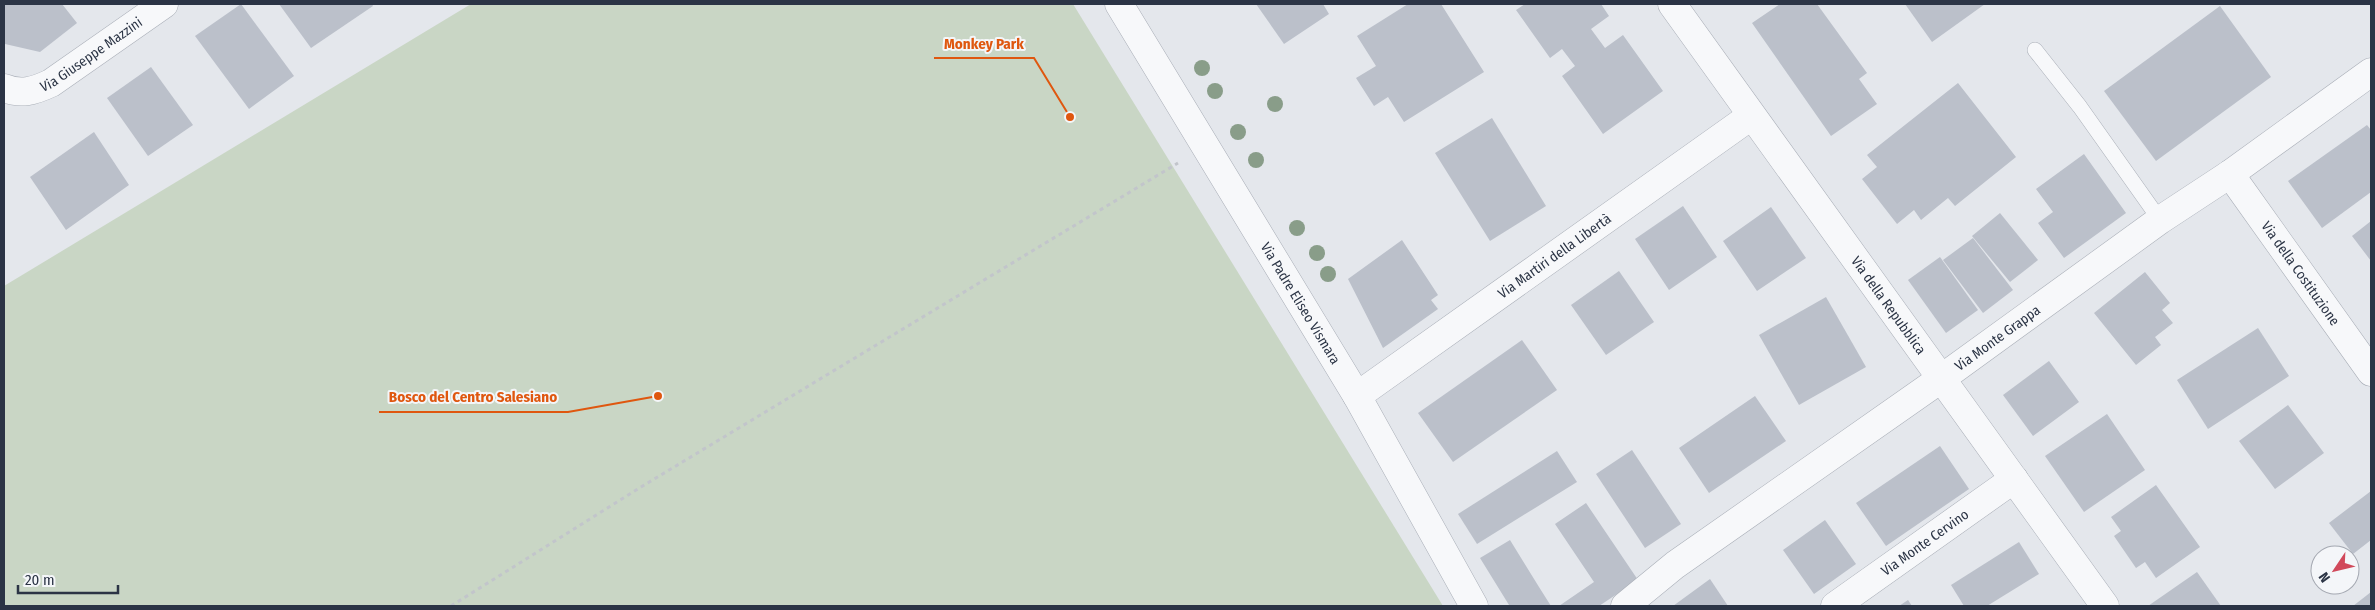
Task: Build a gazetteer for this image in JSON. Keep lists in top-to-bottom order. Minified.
{"streets":{"street":["Via Giuseppe Mazzini","Via Martiri della Libertà","Via della Costituzione","Via Padre Eliseo Vismara","Via della Repubblica","Via Monte Grappa","Via Monte Cervino"]},"crossings":[["Via Martiri della Libertà","Via Padre Eliseo Vismara"],["Via Martiri della Libertà","Via della Repubblica"],["Via della Costituzione","Via Monte Grappa"],["Via della Repubblica","Via Monte Grappa"],["Via della Repubblica","Via Monte Cervino"]],"places":["Monkey Park","Bosco del Centro Salesiano"],"scale_bar":"20 m","north":"bottom left"}
